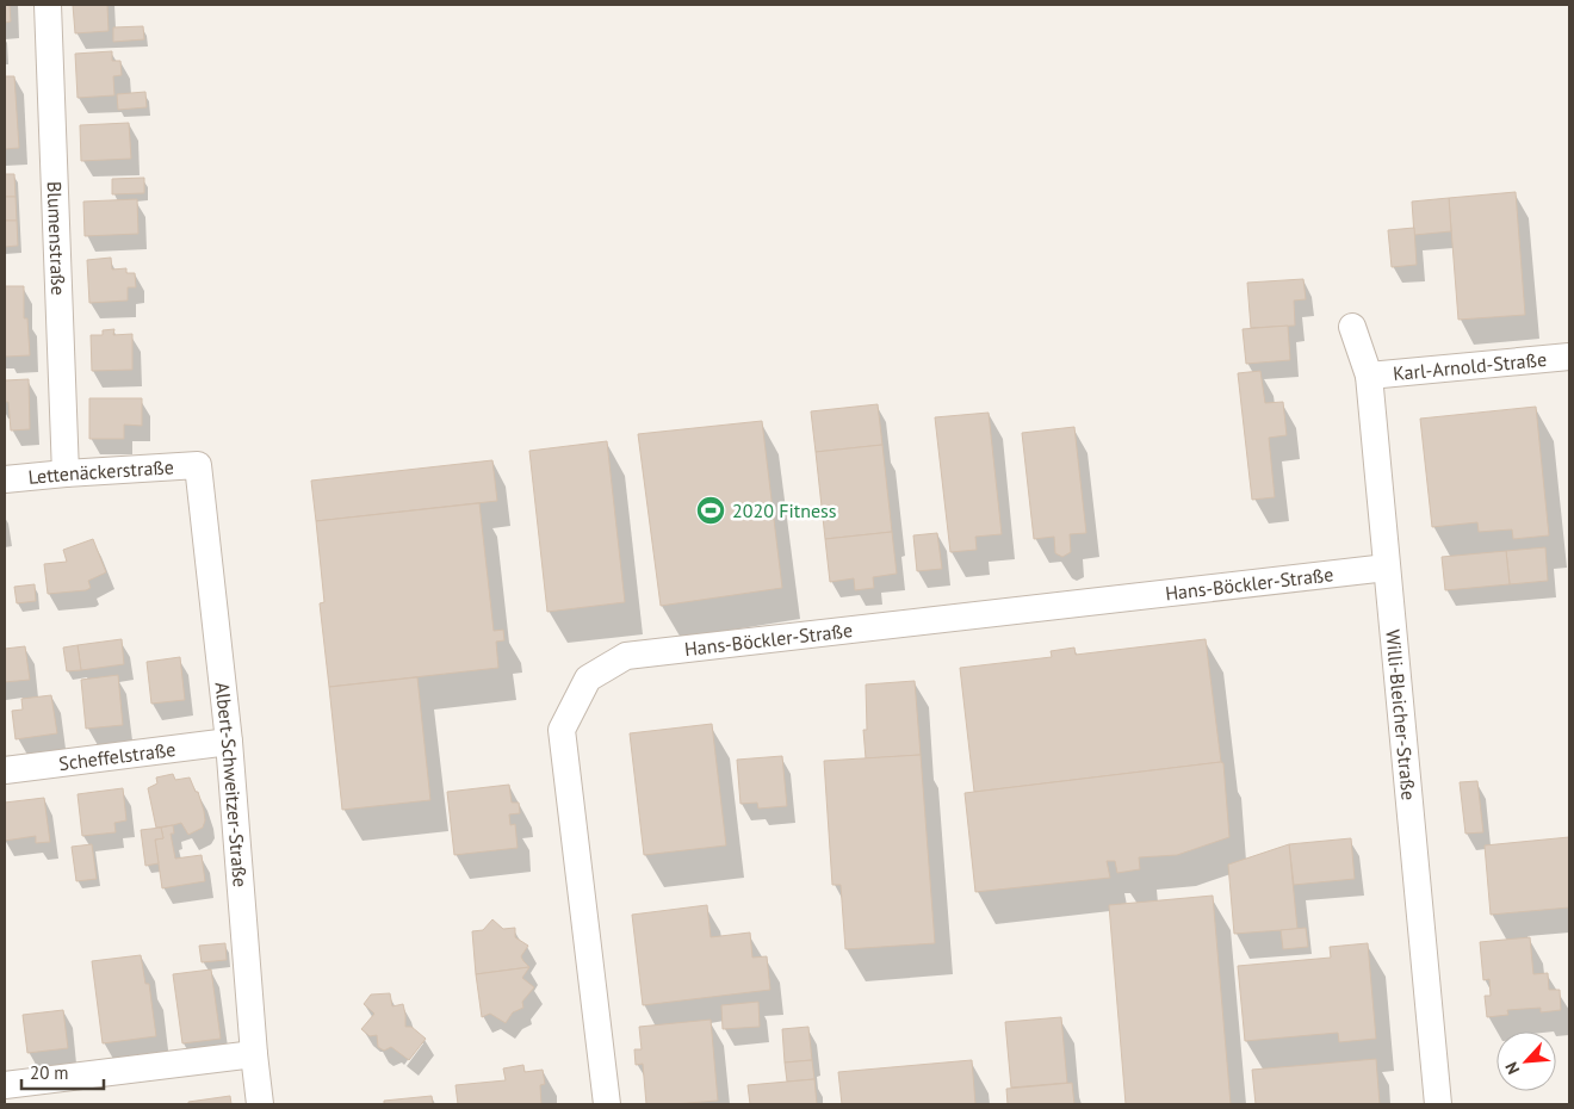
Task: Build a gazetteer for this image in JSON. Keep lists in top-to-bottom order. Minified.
{"streets":{"street":["Blumenstraße","Karl-Arnold-Straße","Lettenäckerstraße","Hans-Böckler-Straße","Willi-Bleicher-Straße","Scheffelstraße","Albert-Schweitzer-Straße"]},"crossings":[["Blumenstraße","Lettenäckerstraße"],["Karl-Arnold-Straße","Willi-Bleicher-Straße"],["Lettenäckerstraße","Albert-Schweitzer-Straße"],["Hans-Böckler-Straße","Willi-Bleicher-Straße"],["Scheffelstraße","Albert-Schweitzer-Straße"]],"places":{"sports":["2020 Fitness"]},"scale_bar":"20 m","north":"bottom left"}
